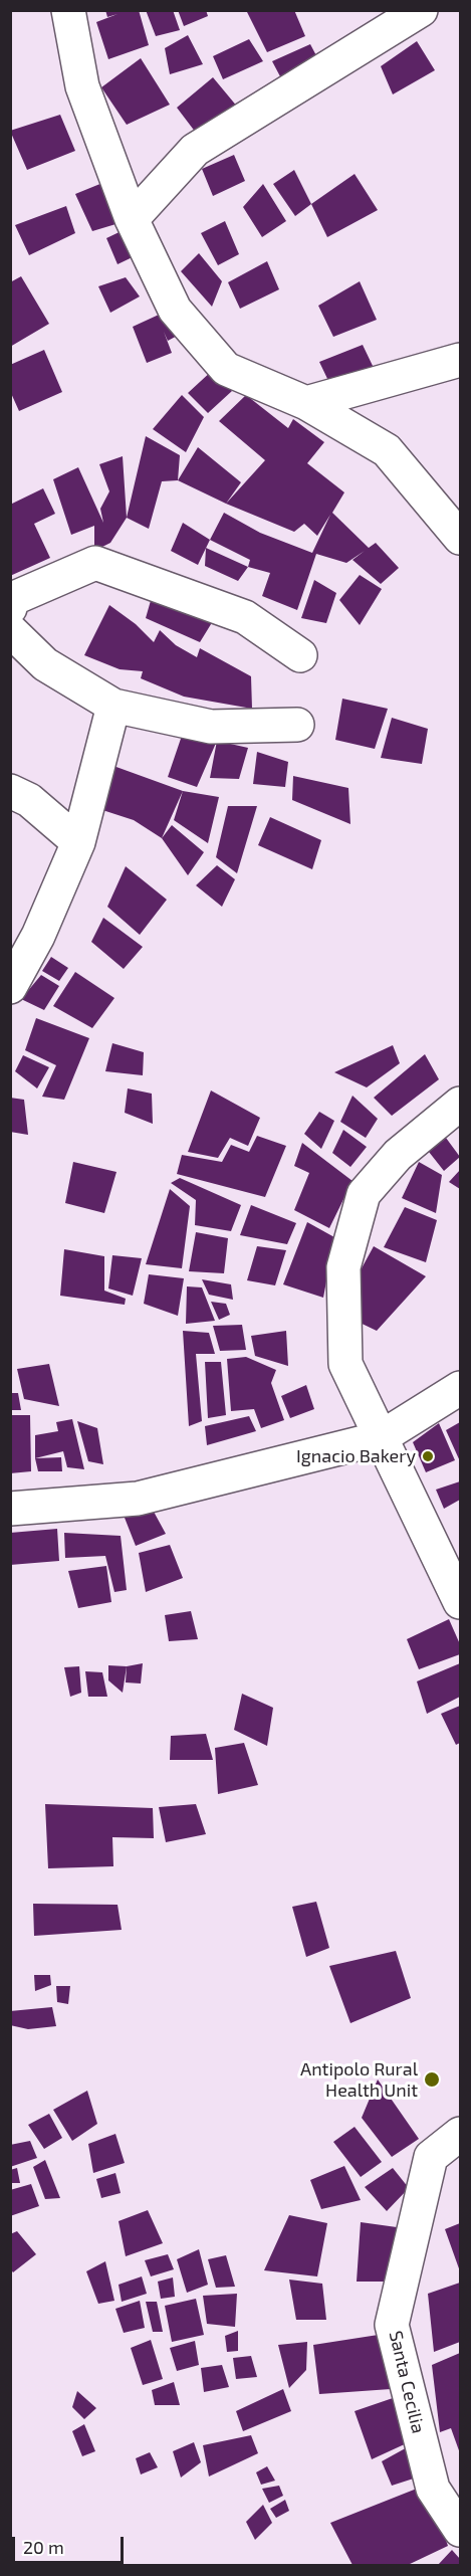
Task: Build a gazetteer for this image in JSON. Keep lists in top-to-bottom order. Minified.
{"streets":{"street":["Santa Cecilia"]},"places":["Ignacio Bakery","Antipolo Rural Health Unit"],"scale_bar":"20 m"}
